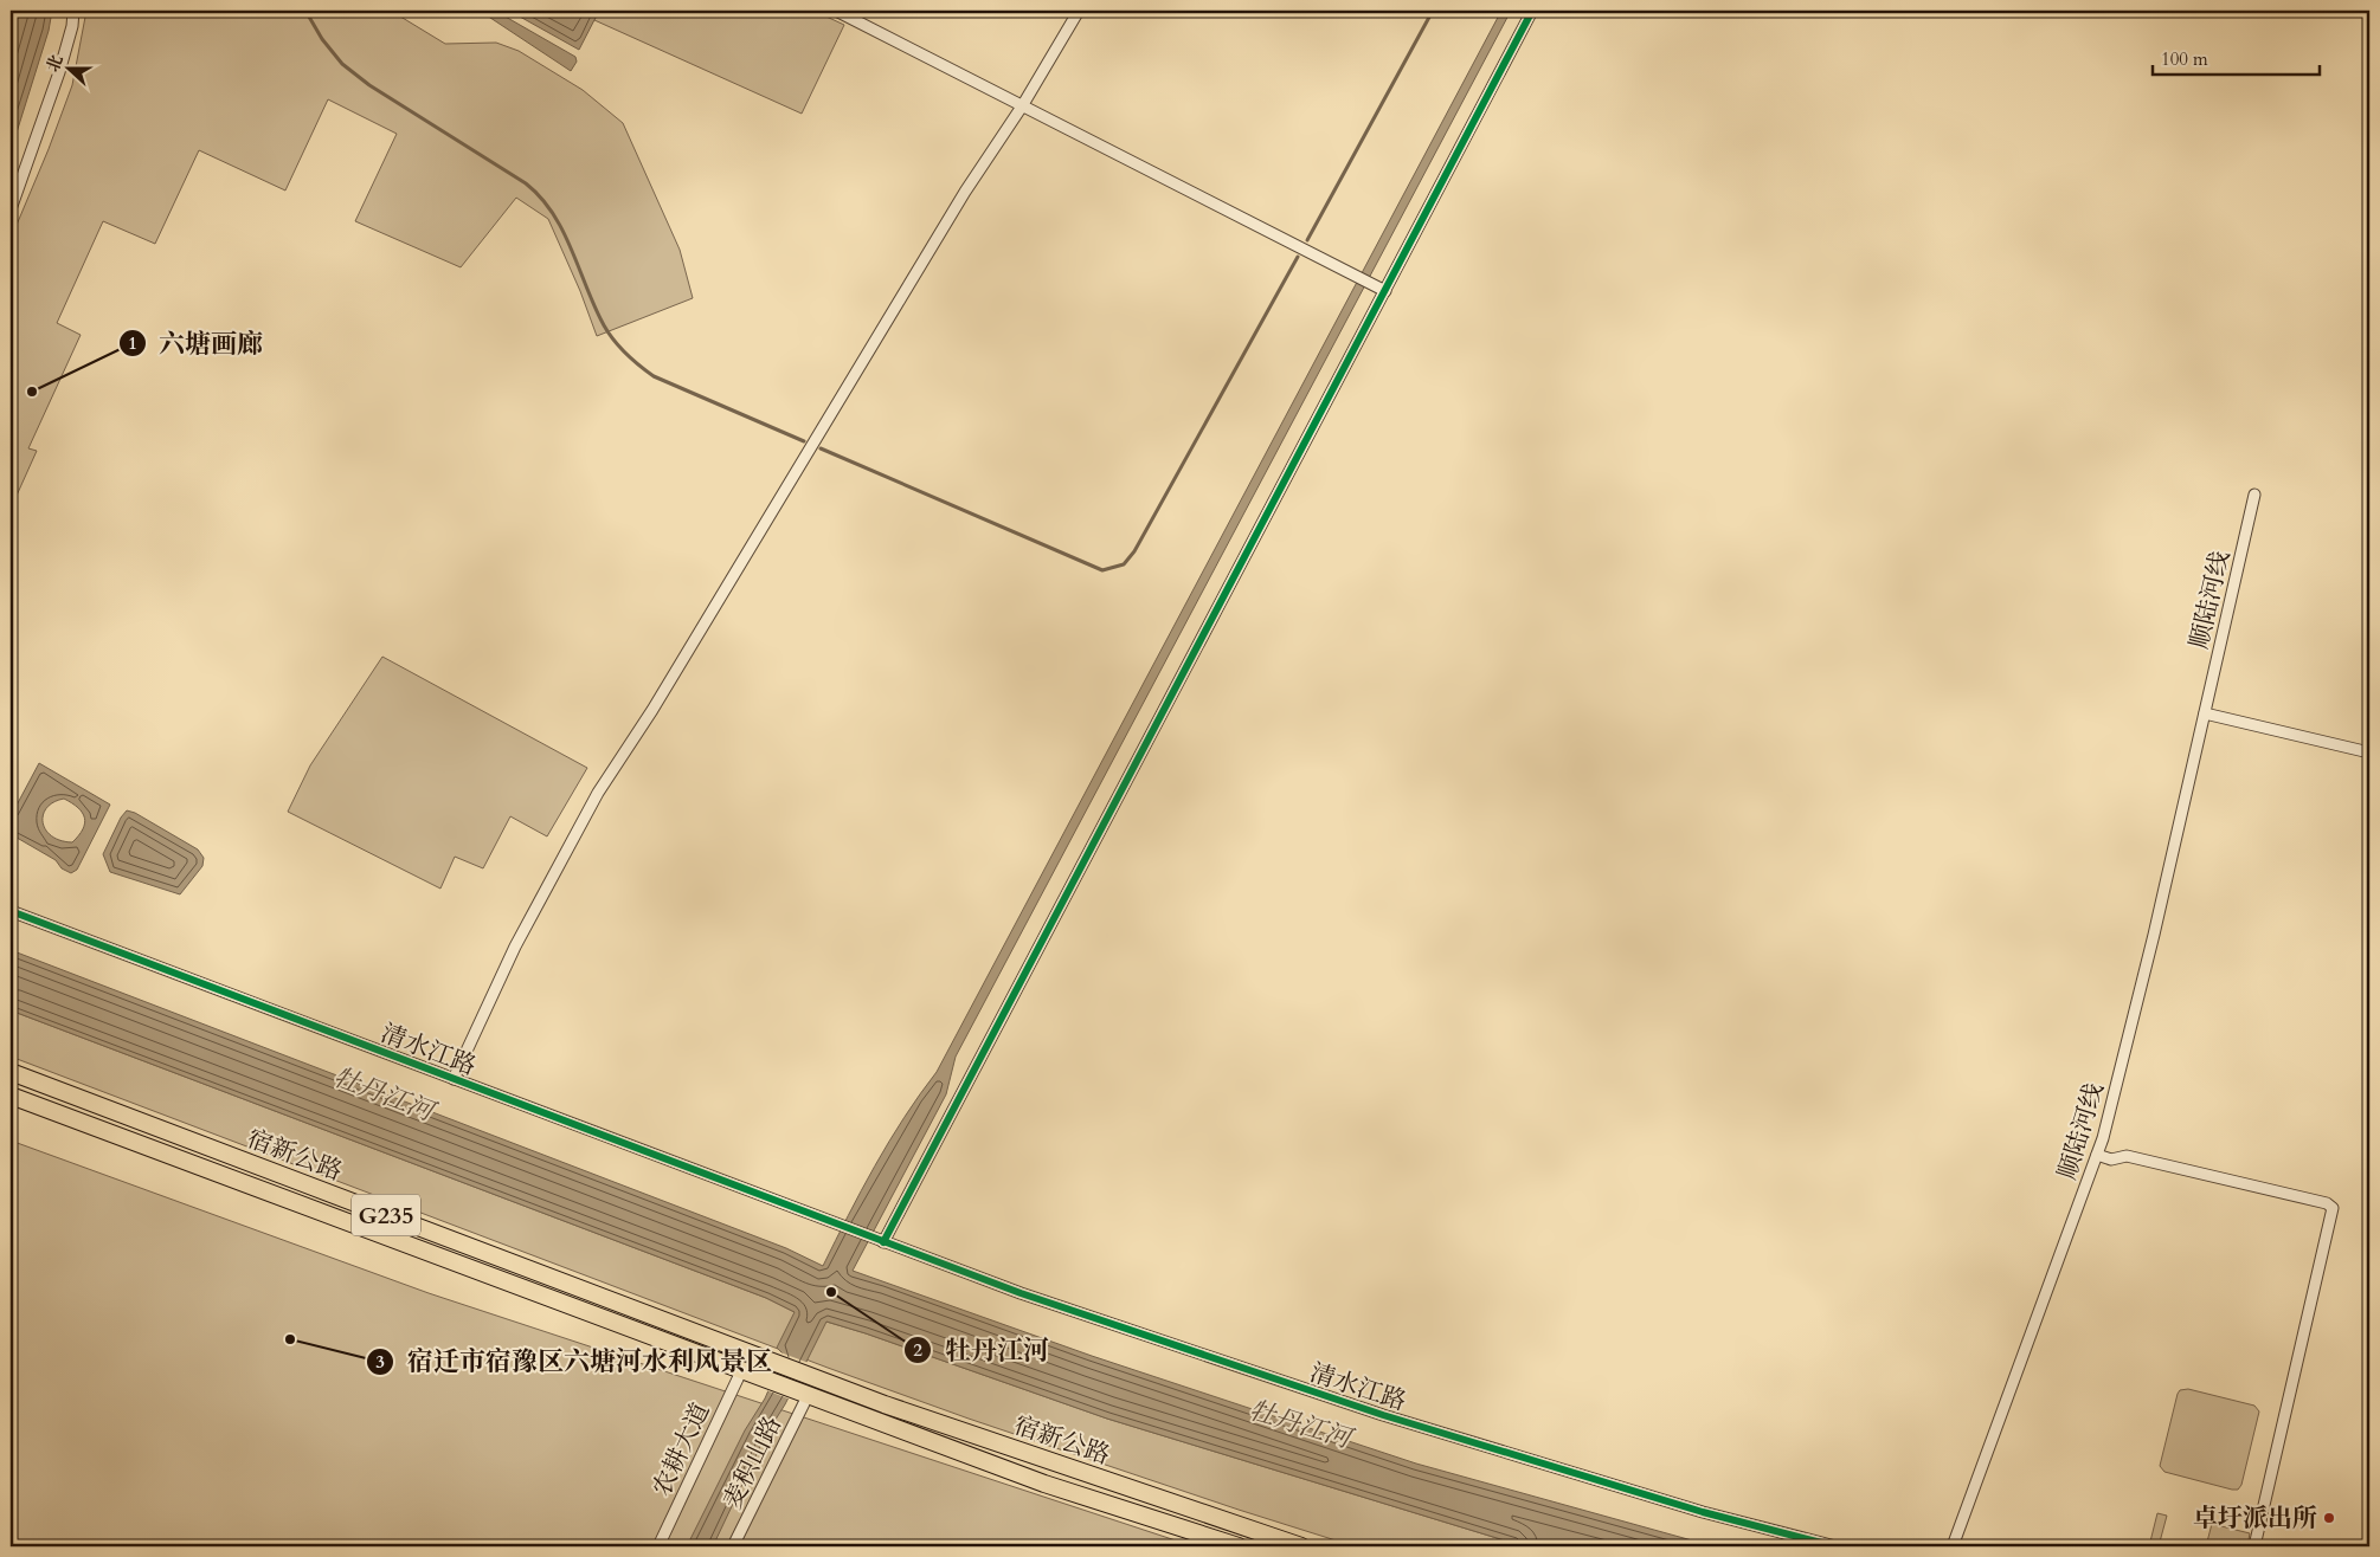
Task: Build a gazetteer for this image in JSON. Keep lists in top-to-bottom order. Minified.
{"streets":{"highway":["宿新公路","G235"],"street":["顺陆河线","清水江路","农耕大道","麦积山路"]},"crossings":[["宿新公路","农耕大道"],["宿新公路","麦积山路"]],"water":["牡丹江河"],"places":["六塘画廊","牡丹江河","宿迁市宿豫区六塘河水利风景区","卓圩派出所"],"scale_bar":"100 m","north":"left"}
